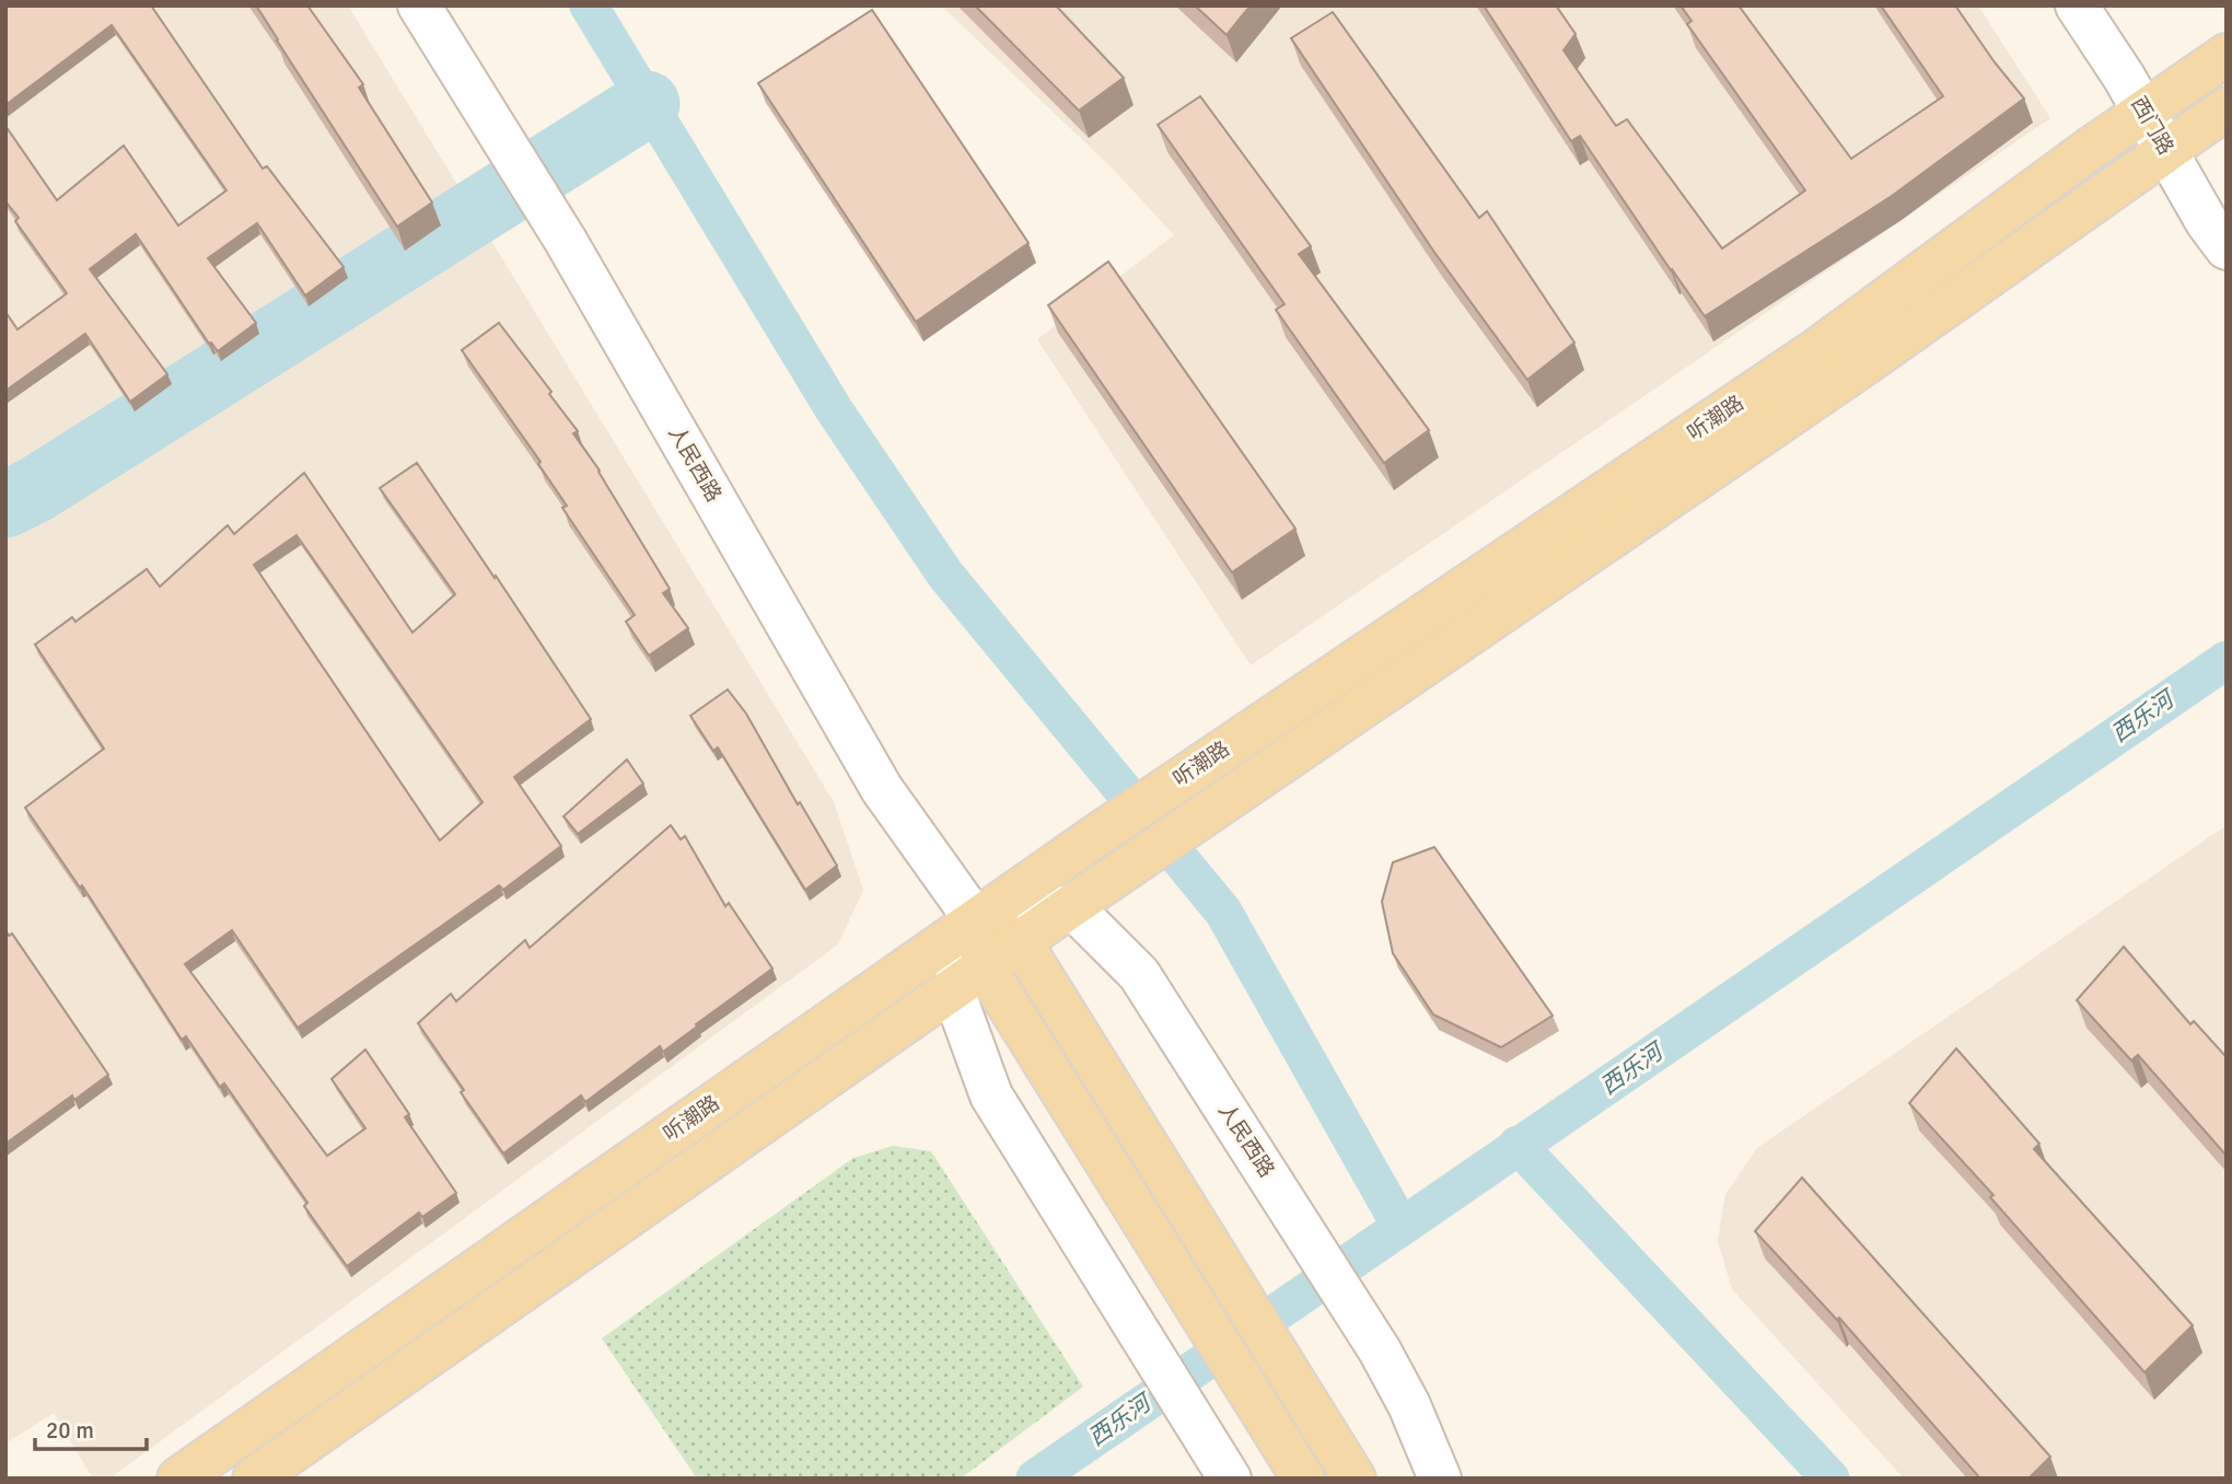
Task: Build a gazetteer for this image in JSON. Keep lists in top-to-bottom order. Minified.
{"streets":{"main road":["听潮路","人民西路"],"street":["西门路"]},"crossings":[["西门路","听潮路"],["听潮路","人民西路"]],"water":["西乐河"],"scale_bar":"20 m"}
